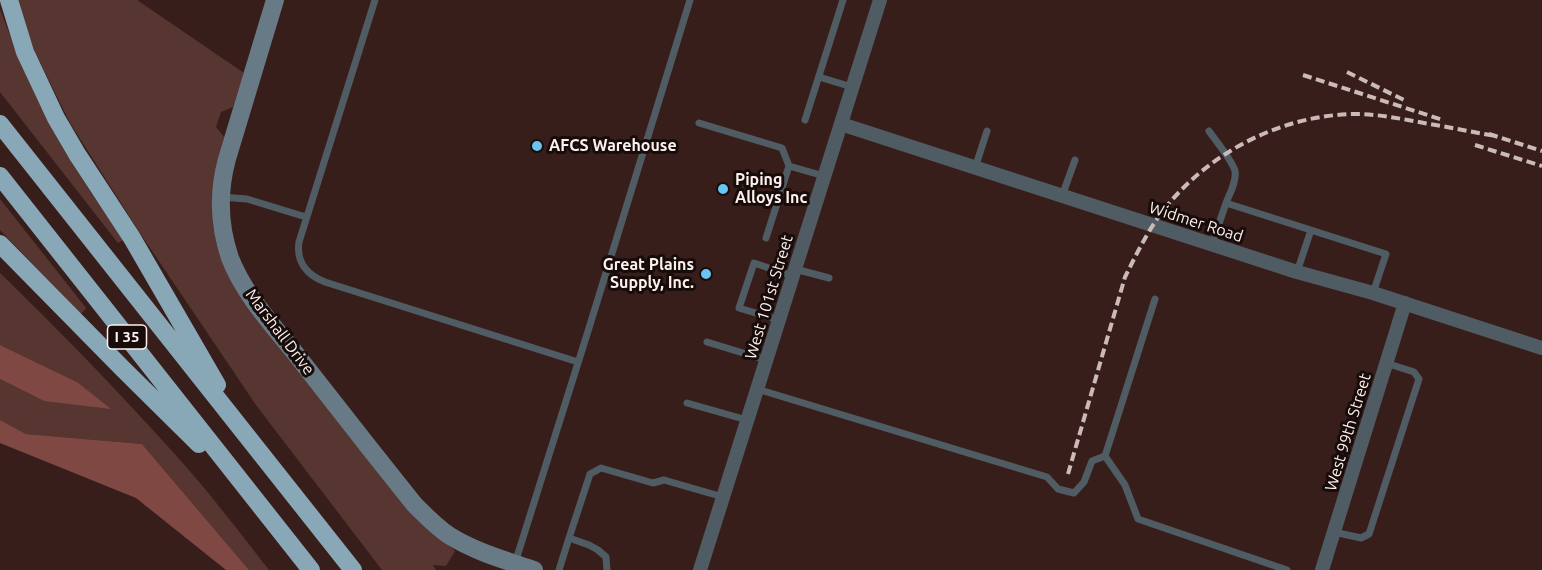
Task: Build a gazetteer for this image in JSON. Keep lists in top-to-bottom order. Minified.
{"streets":{"highway":["I 35"],"street":["Widmer Road","West 101st Street","Marshall Drive","West 99th Street"]},"crossings":[["Widmer Road","West 101st Street"],["Widmer Road","West 99th Street"]],"places":["AFCS Warehouse","Piping Alloys Inc","Great Plains Supply, Inc."]}
